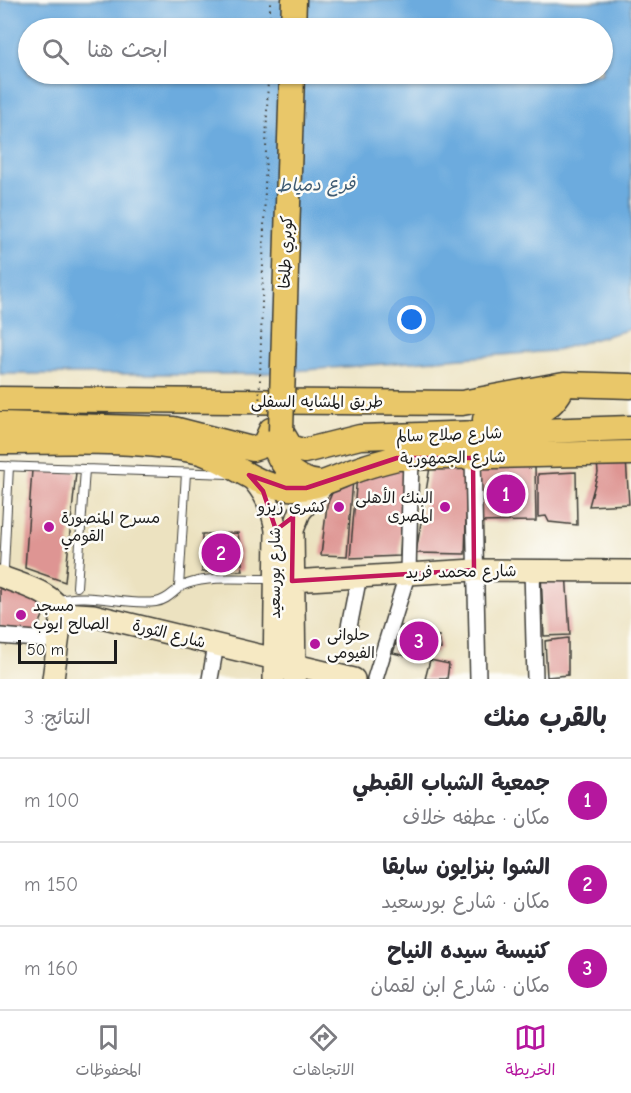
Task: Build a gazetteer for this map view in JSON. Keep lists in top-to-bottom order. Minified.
{"streets":{"main road":["كوبري طلخا","طريق المشايه السفلى","شارع صلاح سالم","شارع الجمهورية"],"street":["شارع محمد فريد","شارع بورسعيد","شارع الثورة"]},"crossings":[["كوبري طلخا","شارع صلاح سالم"],["شارع الجمهورية","شارع بورسعيد"],["شارع محمد فريد","شارع بورسعيد"],["شارع بورسعيد","شارع الثورة"]],"water":["فرع دمياط"],"places":["كشرى زيزو","البنك الأهلى المصرى","مسرح المنصورة القومي","مسجد الصالح ايوب","حلوانى الفيومى"],"scale_bar":"50 m","page":{"search":"ابحث هنا","pins":["1","2","3"],"scale":"50 m","heading":["بالقرب منك","النتائج: 3"],"list":[{"mark":"1","name":"جمعية الشباب القبطي","note":"مكان · عطفه خلاف","value":"100 m"},{"mark":"2","name":"الشوا بنزايون سابقا","note":"مكان · شارع بورسعيد","value":"150 m"},{"mark":"3","name":"كنيسة سيده النياح","note":"مكان · شارع ابن لقمان","value":"160 m"}],"nav":["الخريطة","الاتجاهات","المحفوظات"]}}
